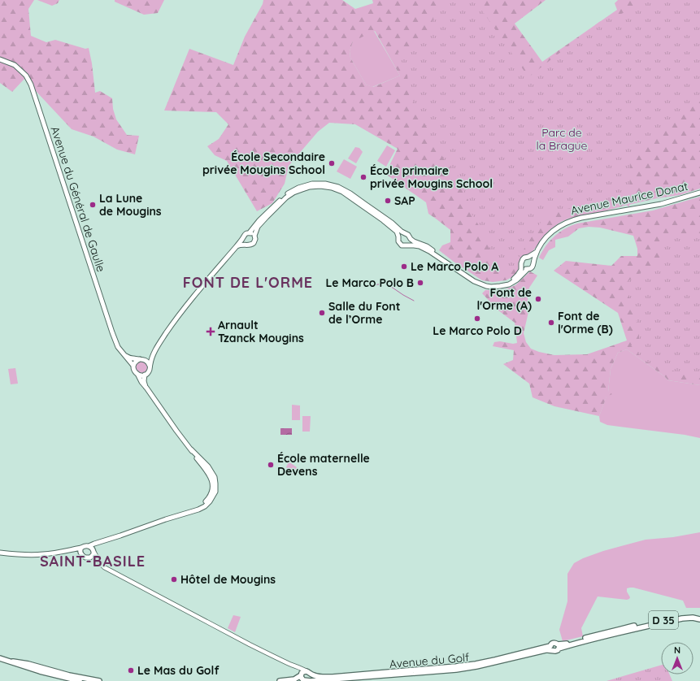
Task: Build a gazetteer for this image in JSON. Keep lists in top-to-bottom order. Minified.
{"streets":{"main road":["Avenue Maurice Donat","Avenue du Général de Gaulle","D 35","Avenue du Golf"]},"crossings":[["D 35","Avenue du Golf"]],"districts":["FONT DE L'ORME","SAINT-BASILE"],"parks":["Parc de la Brague"],"places":{"other":["École Secondaire privée Mougins School","École primaire privée Mougins School","SAP","La Lune de Mougins","Le Marco Polo A","Le Marco Polo B","Font de l'Orme (A)","Salle du Font de l’Orme","Le Marco Polo D","Font de l'Orme (B)","École maternelle Devens","Hôtel de Mougins","Le Mas du Golf"],"health":["Arnault Tzanck Mougins"]},"north":"top"}
